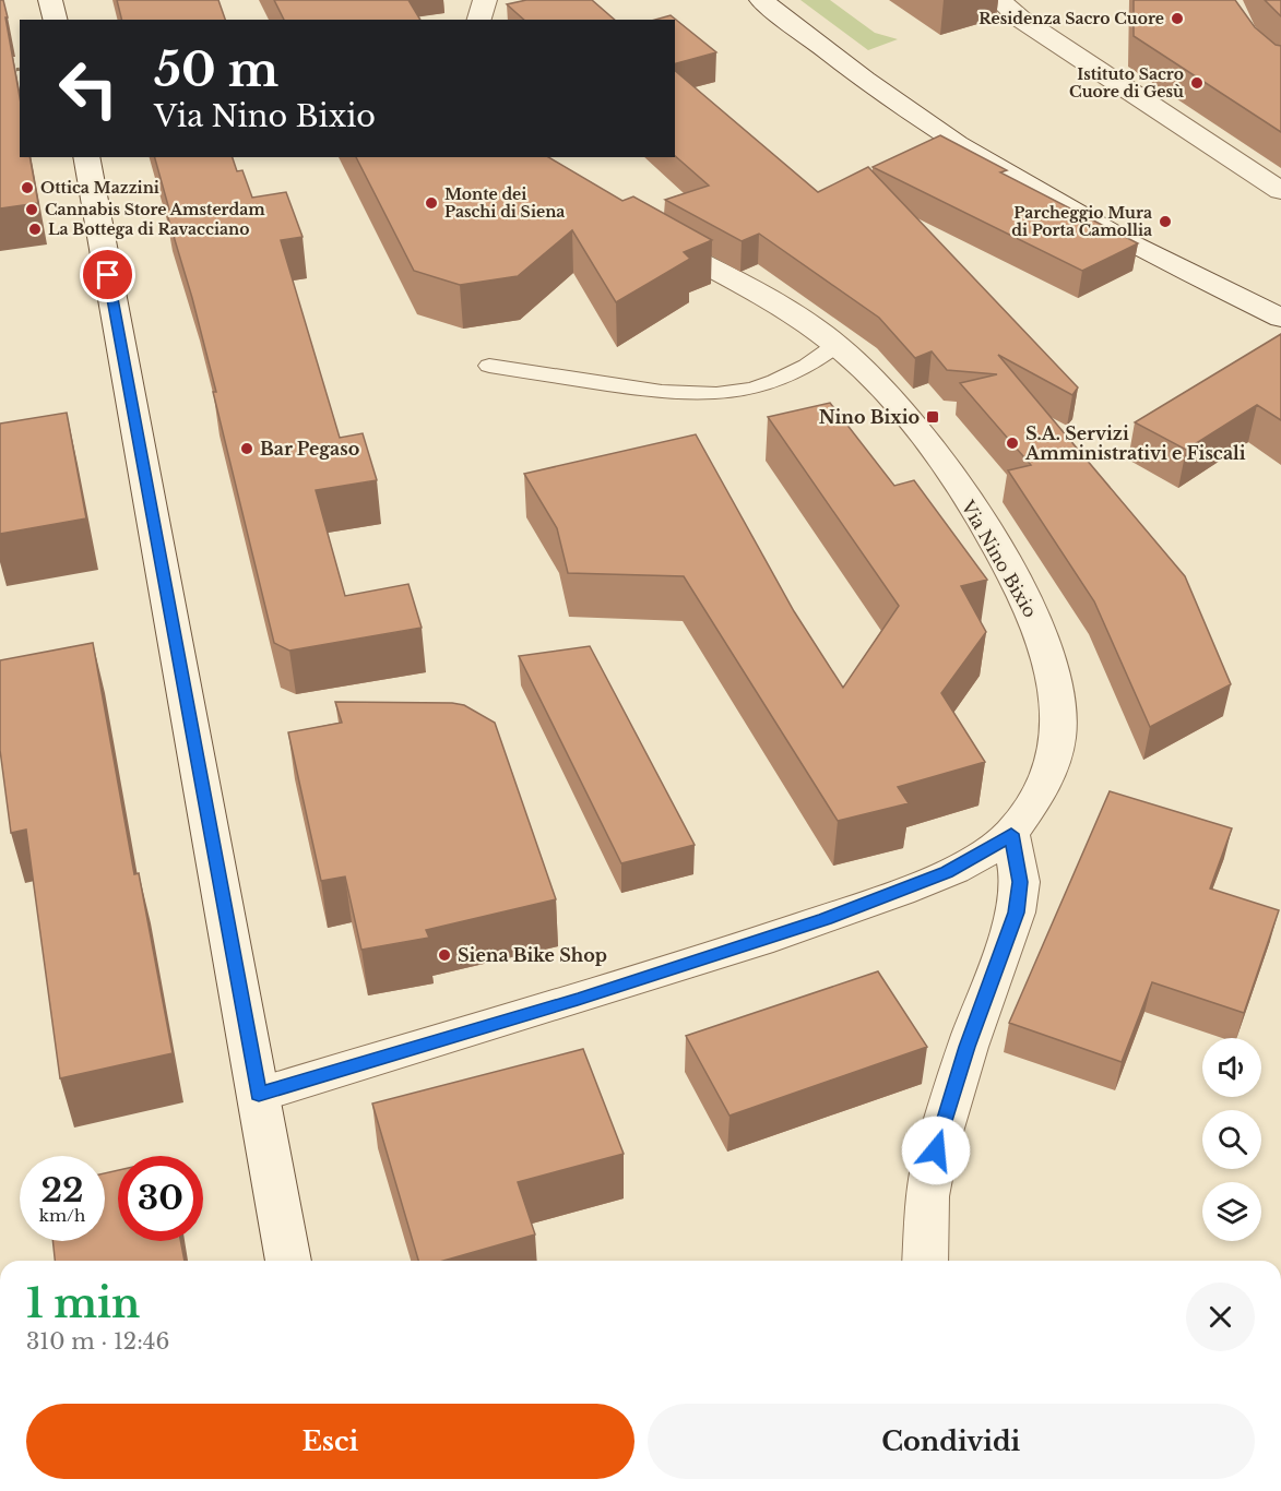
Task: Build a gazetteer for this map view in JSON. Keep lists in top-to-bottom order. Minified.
{"streets":{"street":["Via Nino Bixio"]},"places":{"other":["Residenza Sacro Cuore","Istituto Sacro Cuore di Gesù","Ottica Mazzini","Monte dei Paschi di Siena","Cannabis Store Amsterdam","Parcheggio Mura di Porta Camollia","La Bottega di Ravacciano","S.A. Servizi Amministrativi e Fiscali","Bar Pegaso","Siena Bike Shop"],"transit":["Nino Bixio"]},"page":{"turn":["50 m","Via Nino Bixio"],"speed":"22 km/h","limit":"30","heading":["1 min","310 m · 12:46"],"buttons":["Esci","Condividi"]}}
